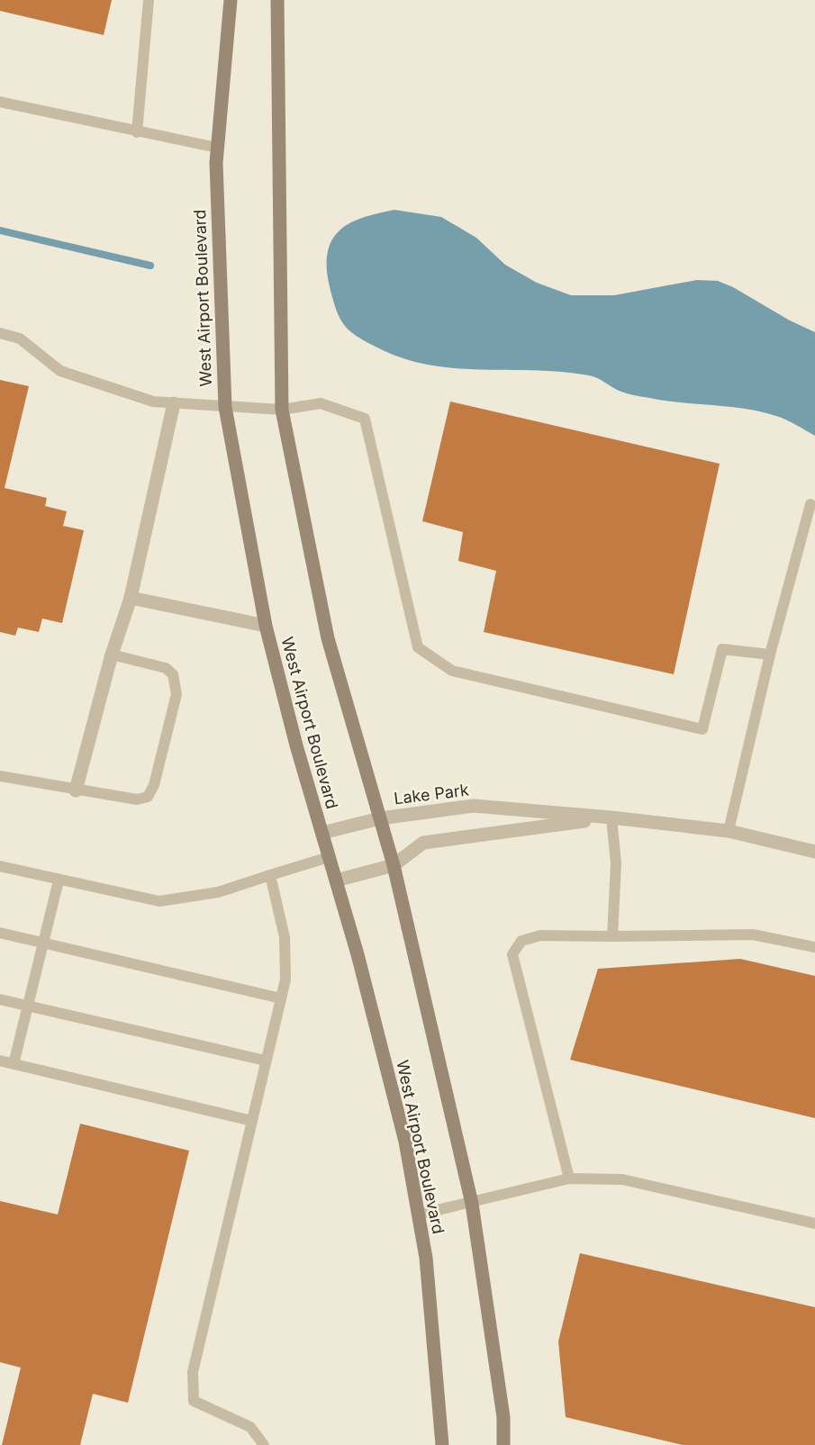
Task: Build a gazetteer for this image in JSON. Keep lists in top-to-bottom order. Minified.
{"streets":{"main road":["West Airport Boulevard"],"street":["Lake Park"]},"crossings":[["West Airport Boulevard","Lake Park"]]}
